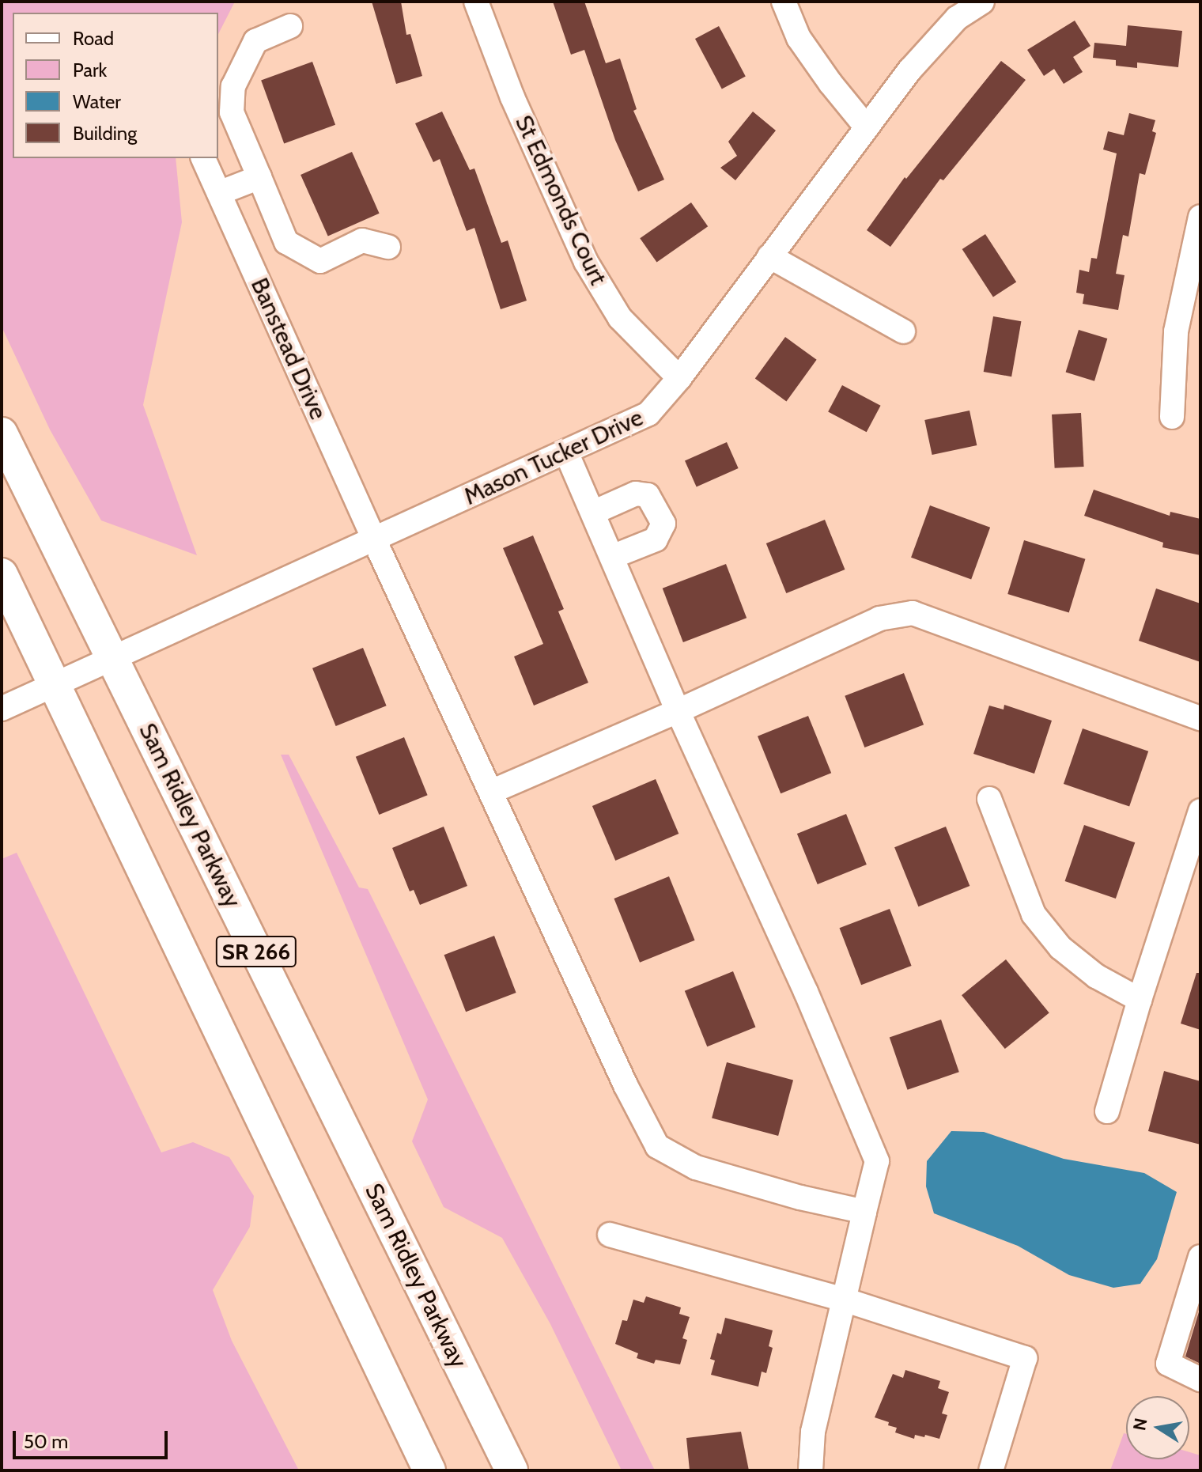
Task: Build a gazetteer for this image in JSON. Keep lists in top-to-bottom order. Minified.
{"streets":{"main road":["Sam Ridley Parkway","SR 266"],"street":["St Edmonds Court","Banstead Drive","Mason Tucker Drive"]},"crossings":[["St Edmonds Court","Mason Tucker Drive"],["Banstead Drive","Mason Tucker Drive"],["Mason Tucker Drive","Sam Ridley Parkway"],["Mason Tucker Drive","SR 266"]],"legend":["Road","Park","Water","Building"],"scale_bar":"50 m","north":"left"}
